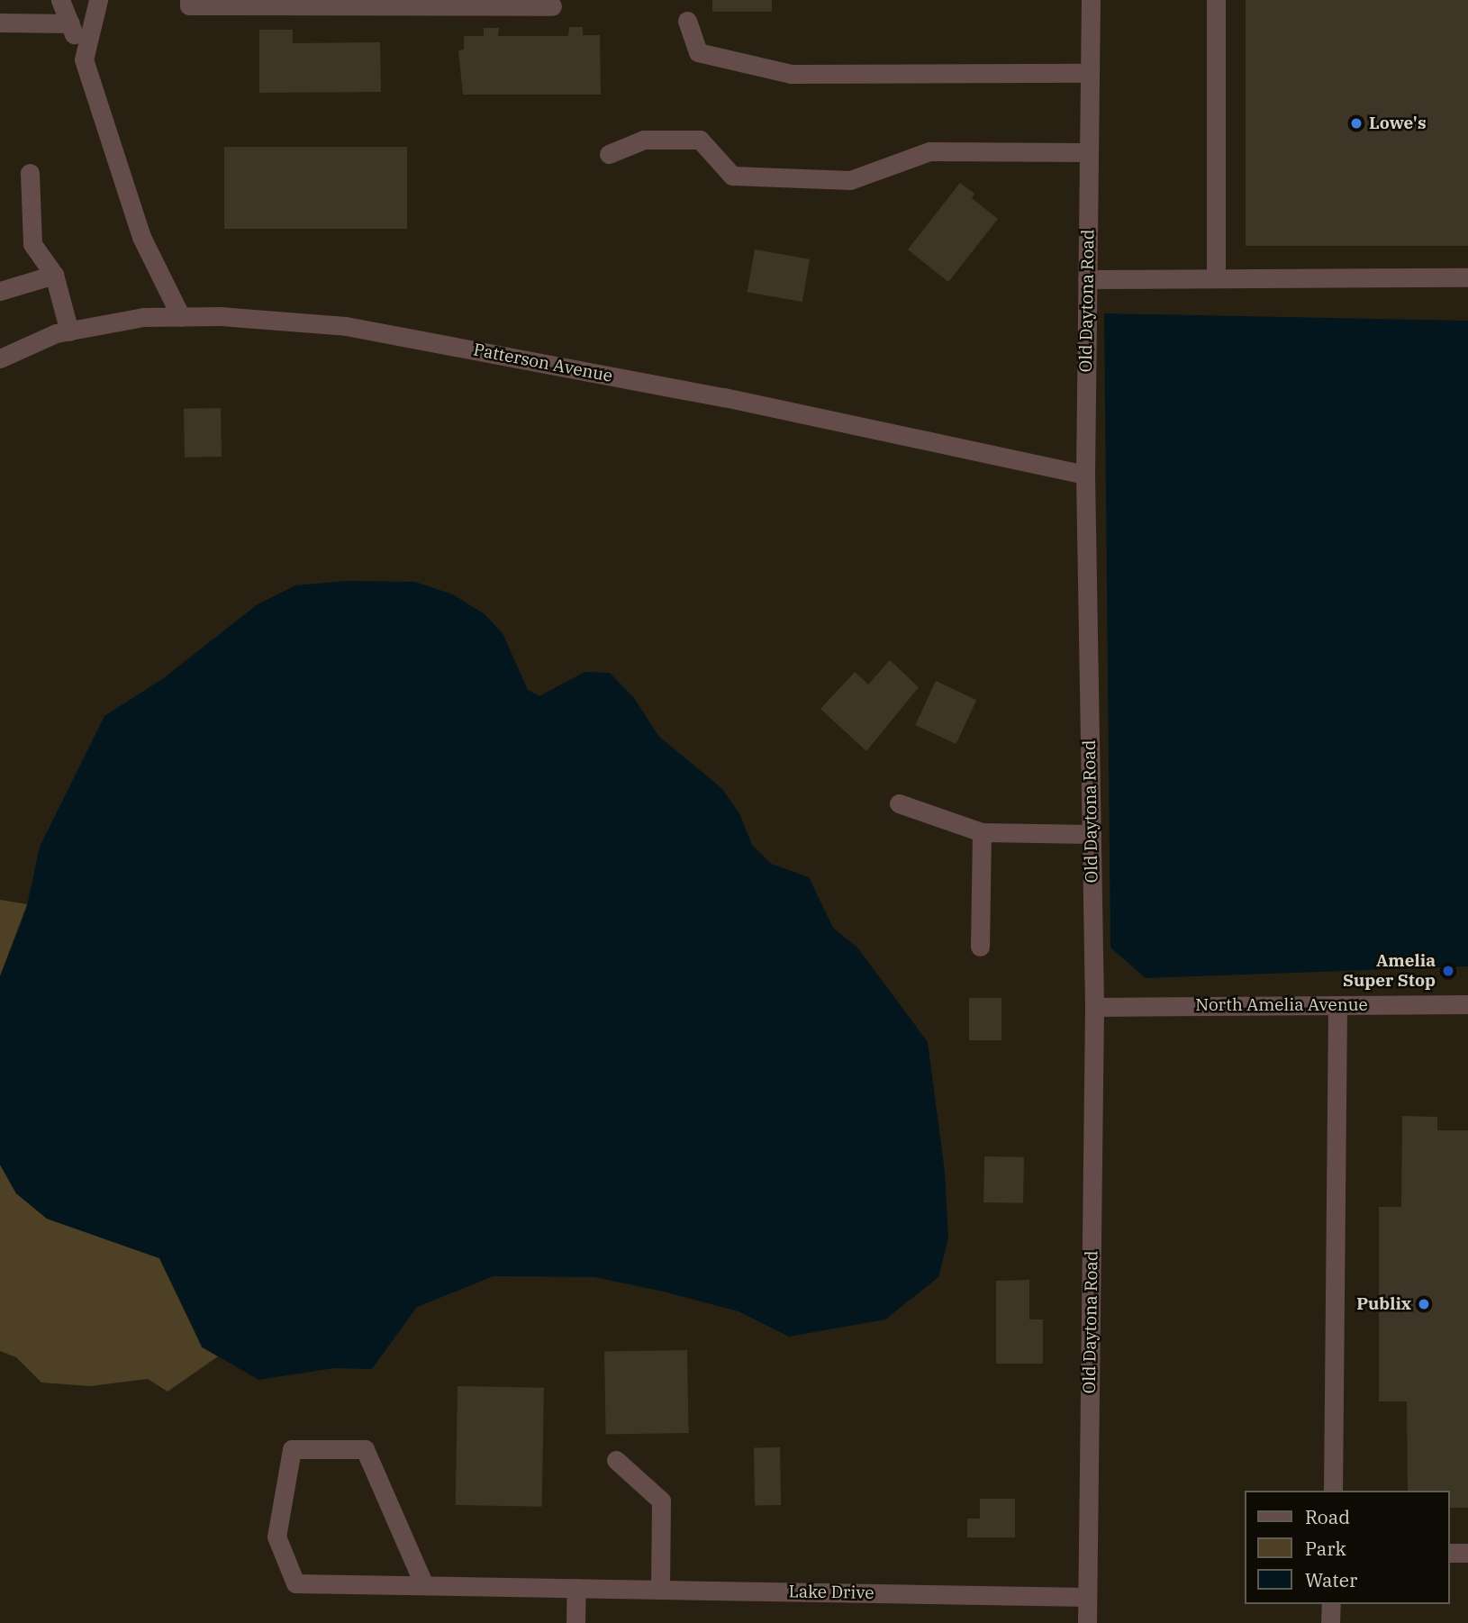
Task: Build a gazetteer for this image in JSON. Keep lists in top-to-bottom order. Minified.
{"streets":{"street":["Old Daytona Road","Patterson Avenue","North Amelia Avenue","Lake Drive"]},"crossings":[["Old Daytona Road","Patterson Avenue"],["Old Daytona Road","North Amelia Avenue"],["Old Daytona Road","Lake Drive"]],"places":["Lowe's","Amelia Super Stop","Publix"],"legend":["Road","Park","Water"]}
